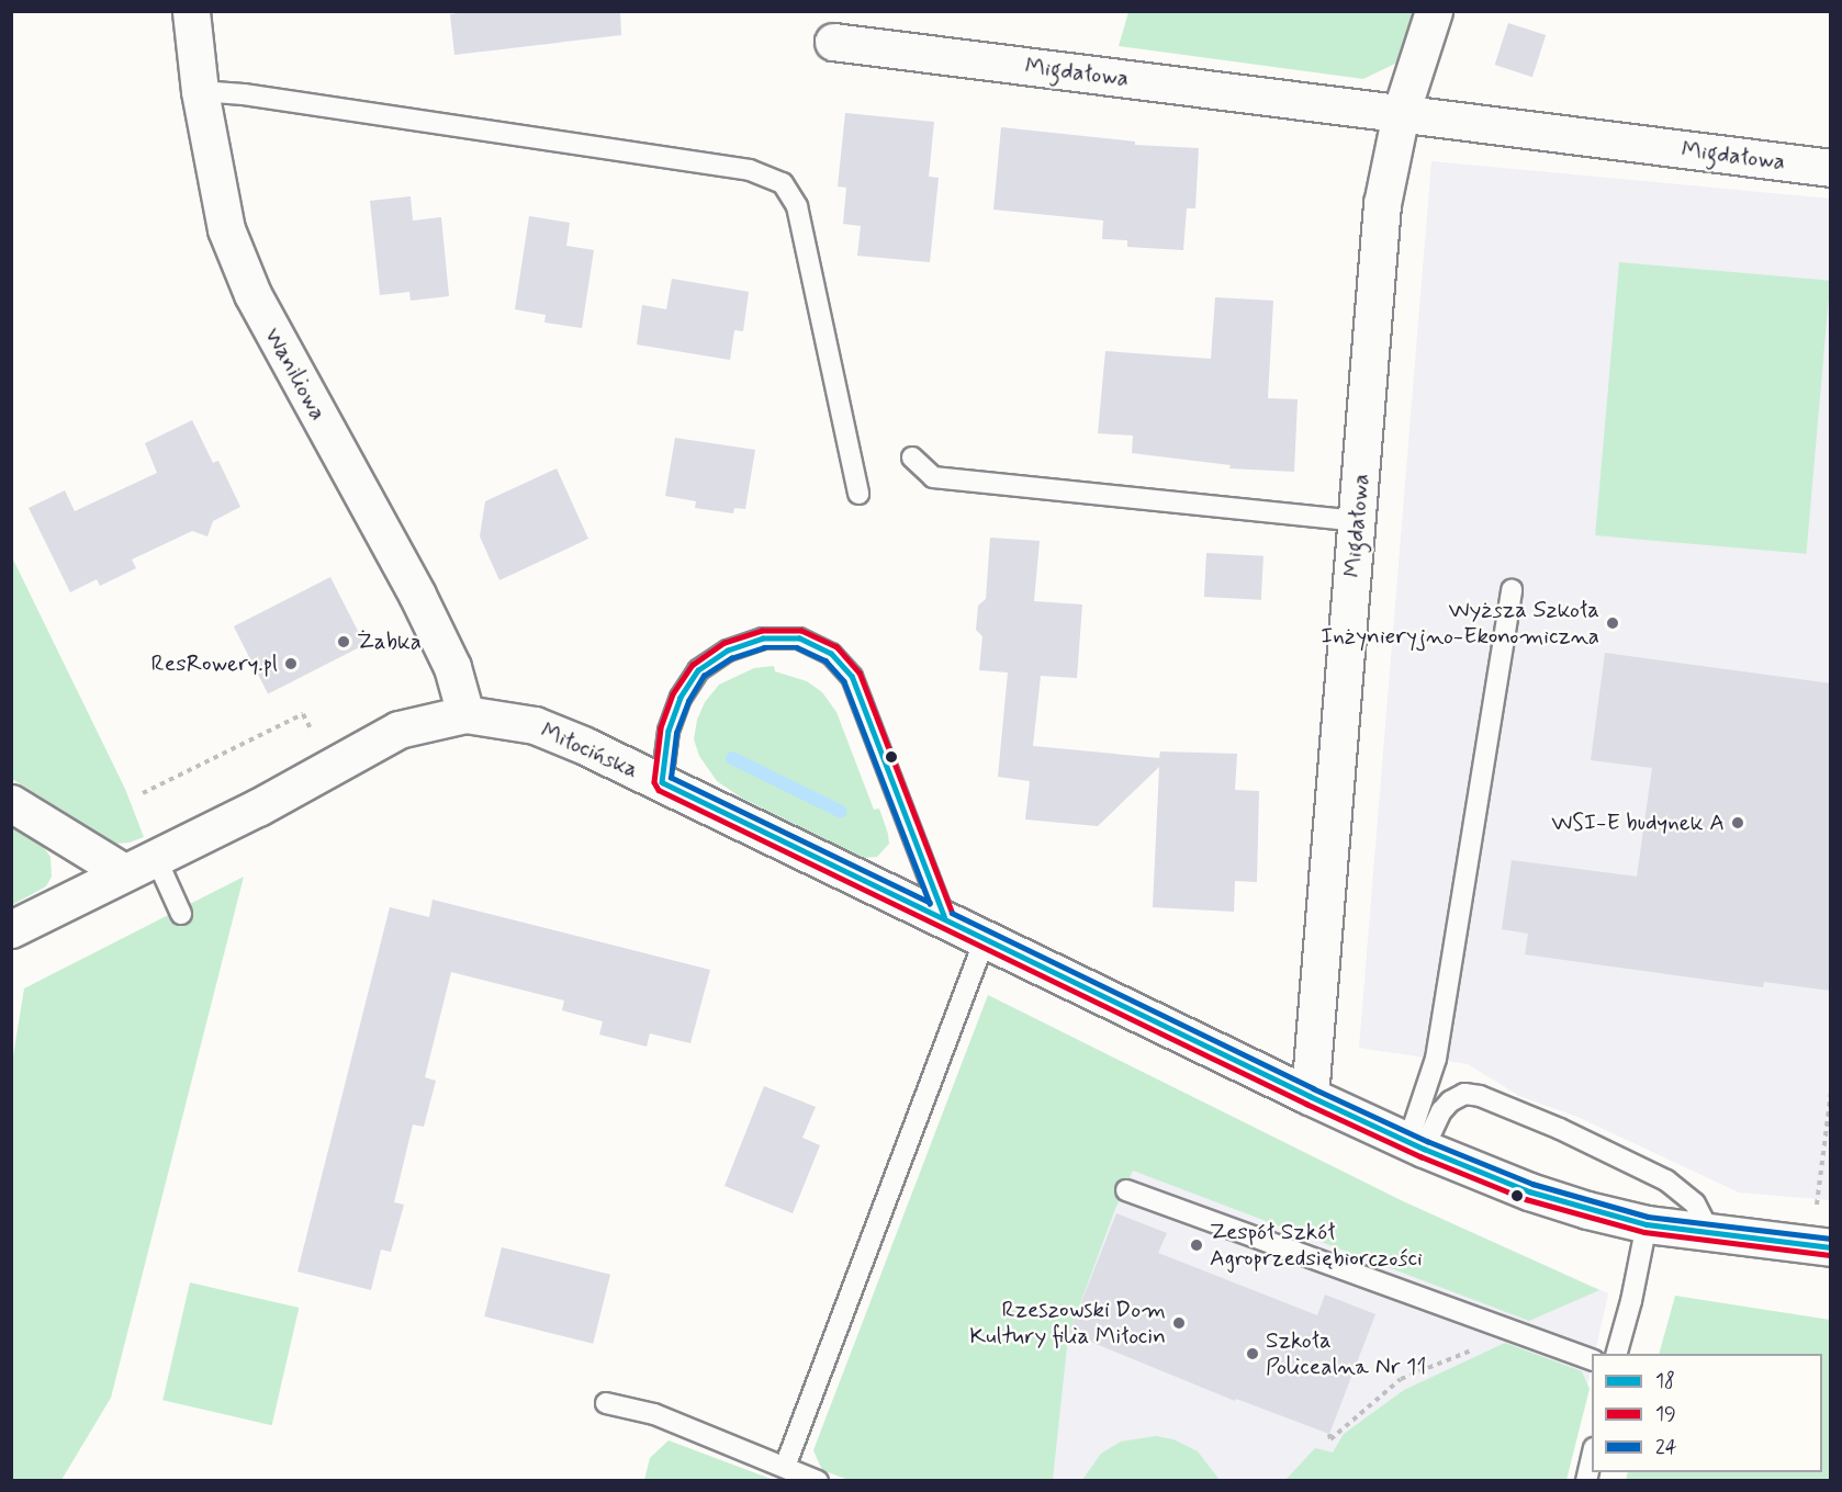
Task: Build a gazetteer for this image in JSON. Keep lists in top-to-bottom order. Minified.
{"streets":{"street":["Migdałowa","Waniliowa","Miłocińska"]},"crossings":[["Migdałowa","Miłocińska"],["Waniliowa","Miłocińska"]],"places":["Wyższa Szkoła Inżynieryjno-Ekonomiczna","Żabka","ResRowery.pl","WSI-E budynek A","Zespół Szkół Agroprzedsiębiorczości","Rzeszowski Dom Kultury filia Miłocin","Szkoła Policealna Nr 11"],"lines":["transit line 19","transit line 18","transit line 24"],"legend":["18","19","24"]}
